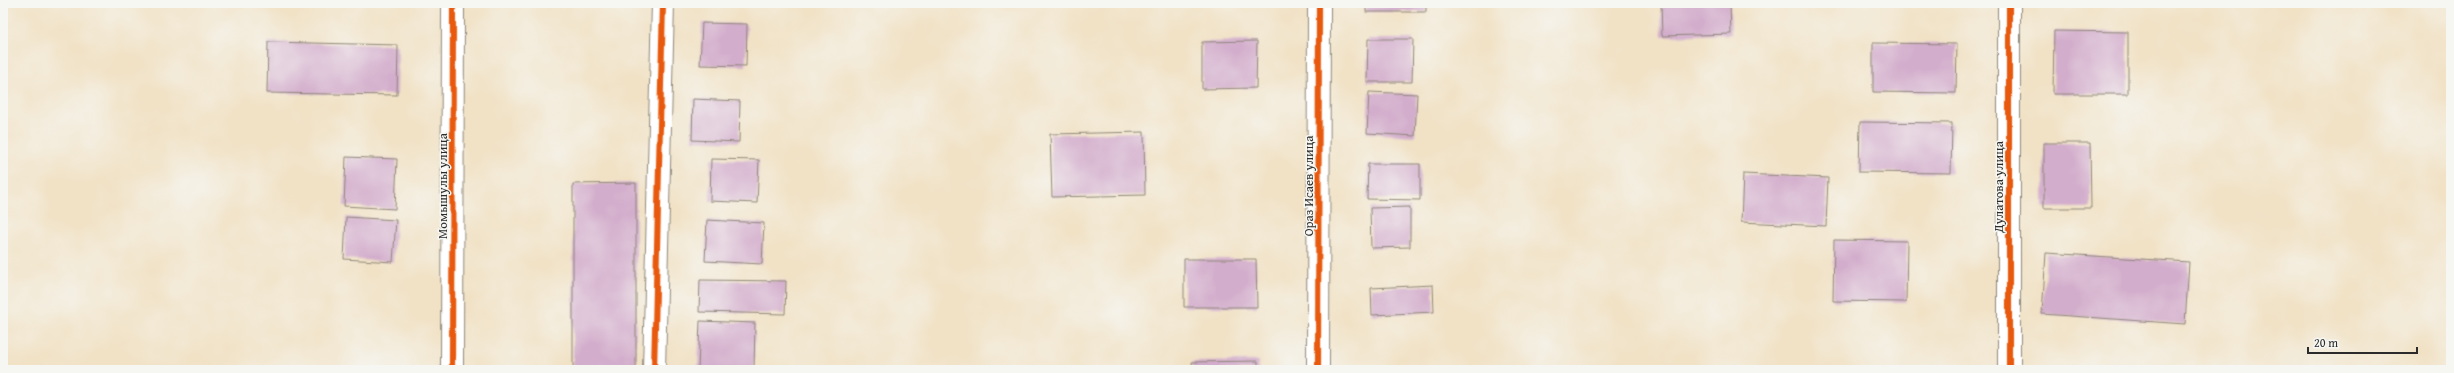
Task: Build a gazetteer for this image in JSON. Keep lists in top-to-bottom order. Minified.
{"streets":{"street":["Момышулы улица","Ораз Исаев улица","Дулатова улица"]},"scale_bar":"20 m"}
